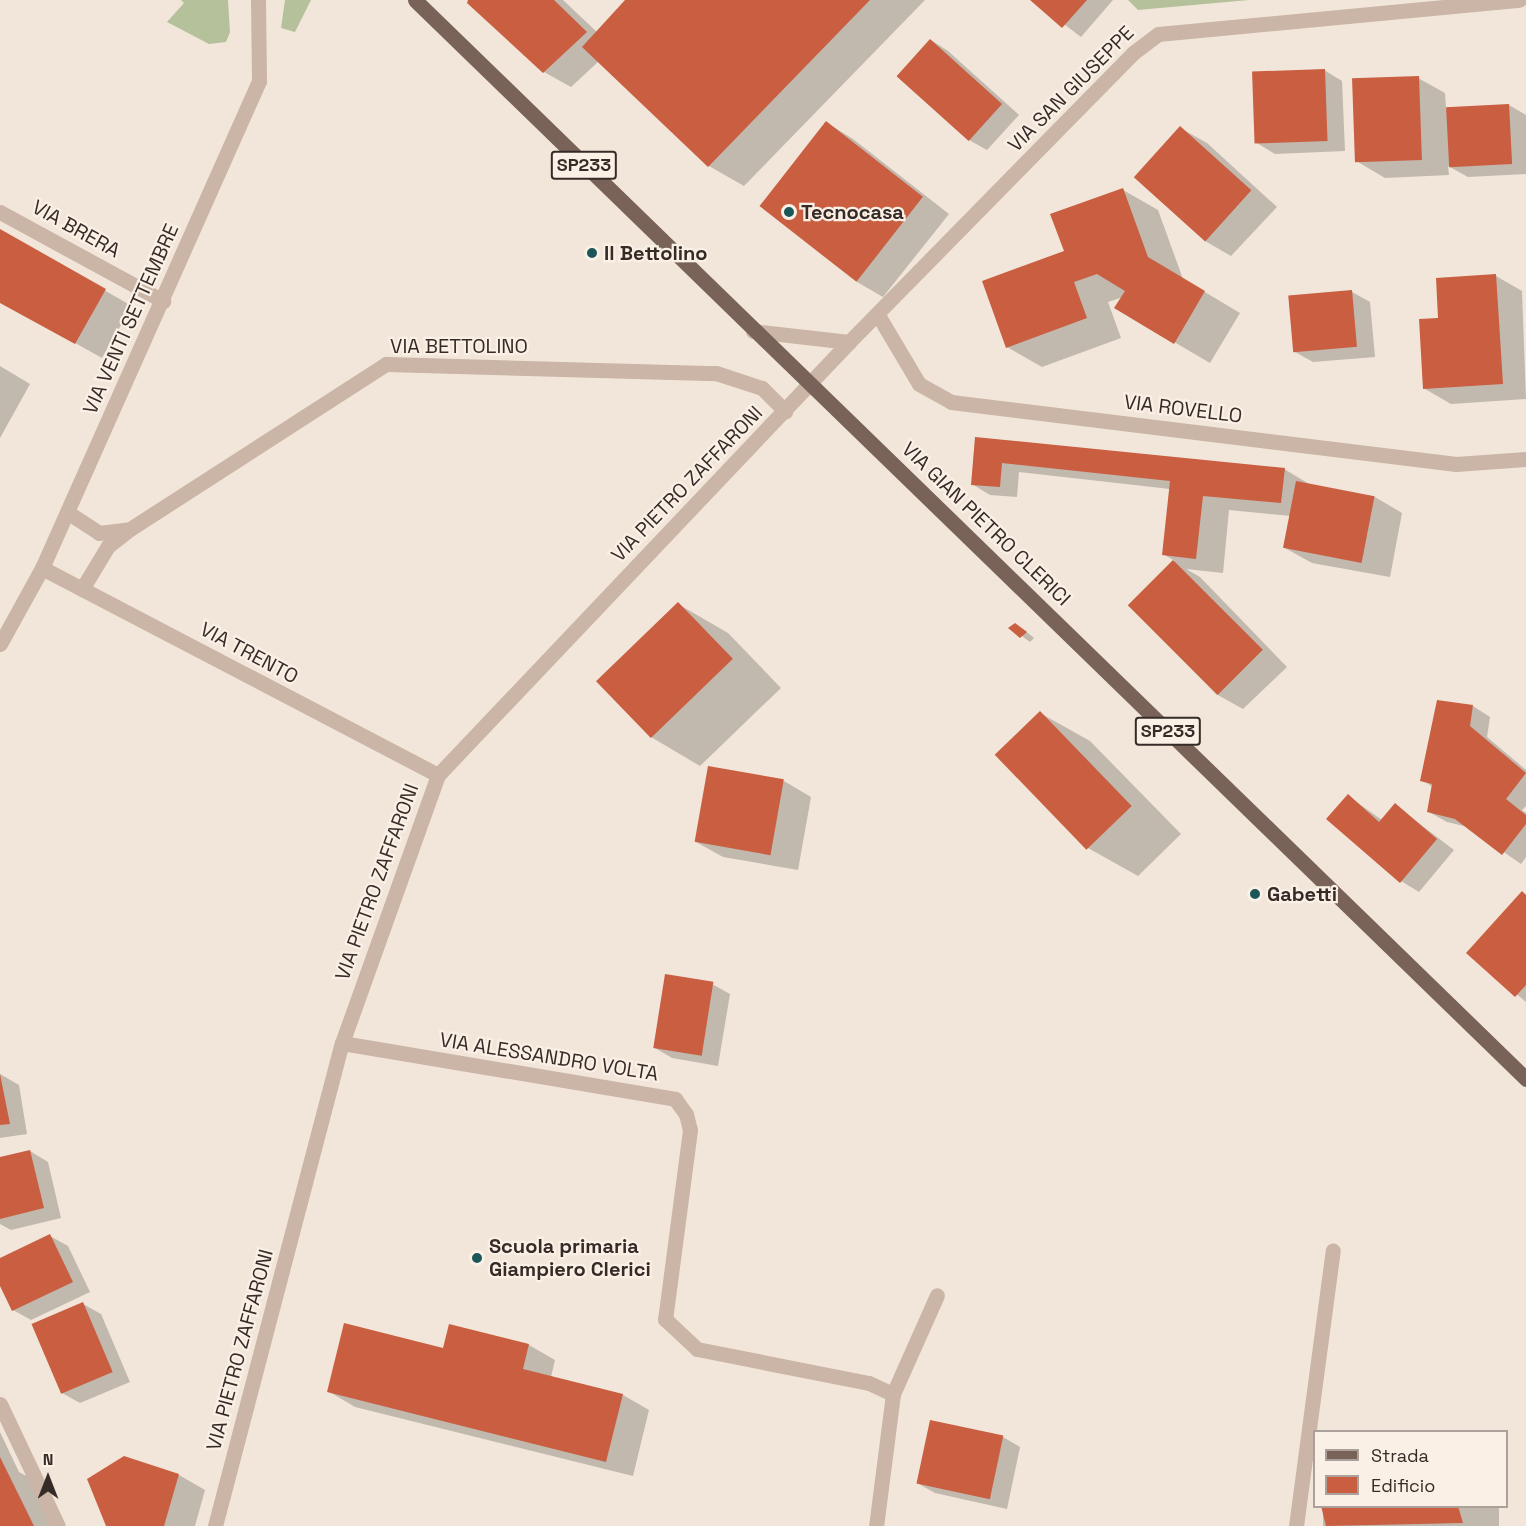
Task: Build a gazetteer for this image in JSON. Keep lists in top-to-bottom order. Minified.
{"streets":{"main road":["SP233","VIA GIAN PIETRO CLERICI"],"street":["VIA SAN GIUSEPPE","VIA BRERA","VIA VENTI SETTEMBRE","VIA BETTOLINO","VIA ROVELLO","VIA PIETRO ZAFFARONI","VIA TRENTO","VIA ALESSANDRO VOLTA"]},"crossings":[["VIA SAN GIUSEPPE","VIA ROVELLO"],["VIA SAN GIUSEPPE","VIA PIETRO ZAFFARONI"],["VIA SAN GIUSEPPE","VIA GIAN PIETRO CLERICI"],["VIA BRERA","VIA VENTI SETTEMBRE"],["VIA VENTI SETTEMBRE","VIA BETTOLINO"],["VIA VENTI SETTEMBRE","VIA TRENTO"],["VIA BETTOLINO","VIA PIETRO ZAFFARONI"],["VIA PIETRO ZAFFARONI","VIA GIAN PIETRO CLERICI"],["VIA PIETRO ZAFFARONI","VIA TRENTO"],["VIA PIETRO ZAFFARONI","VIA ALESSANDRO VOLTA"]],"places":["Tecnocasa","Il Bettolino","Gabetti","Scuola primaria Giampiero Clerici"],"legend":["Strada","Edificio"],"north":"top"}
